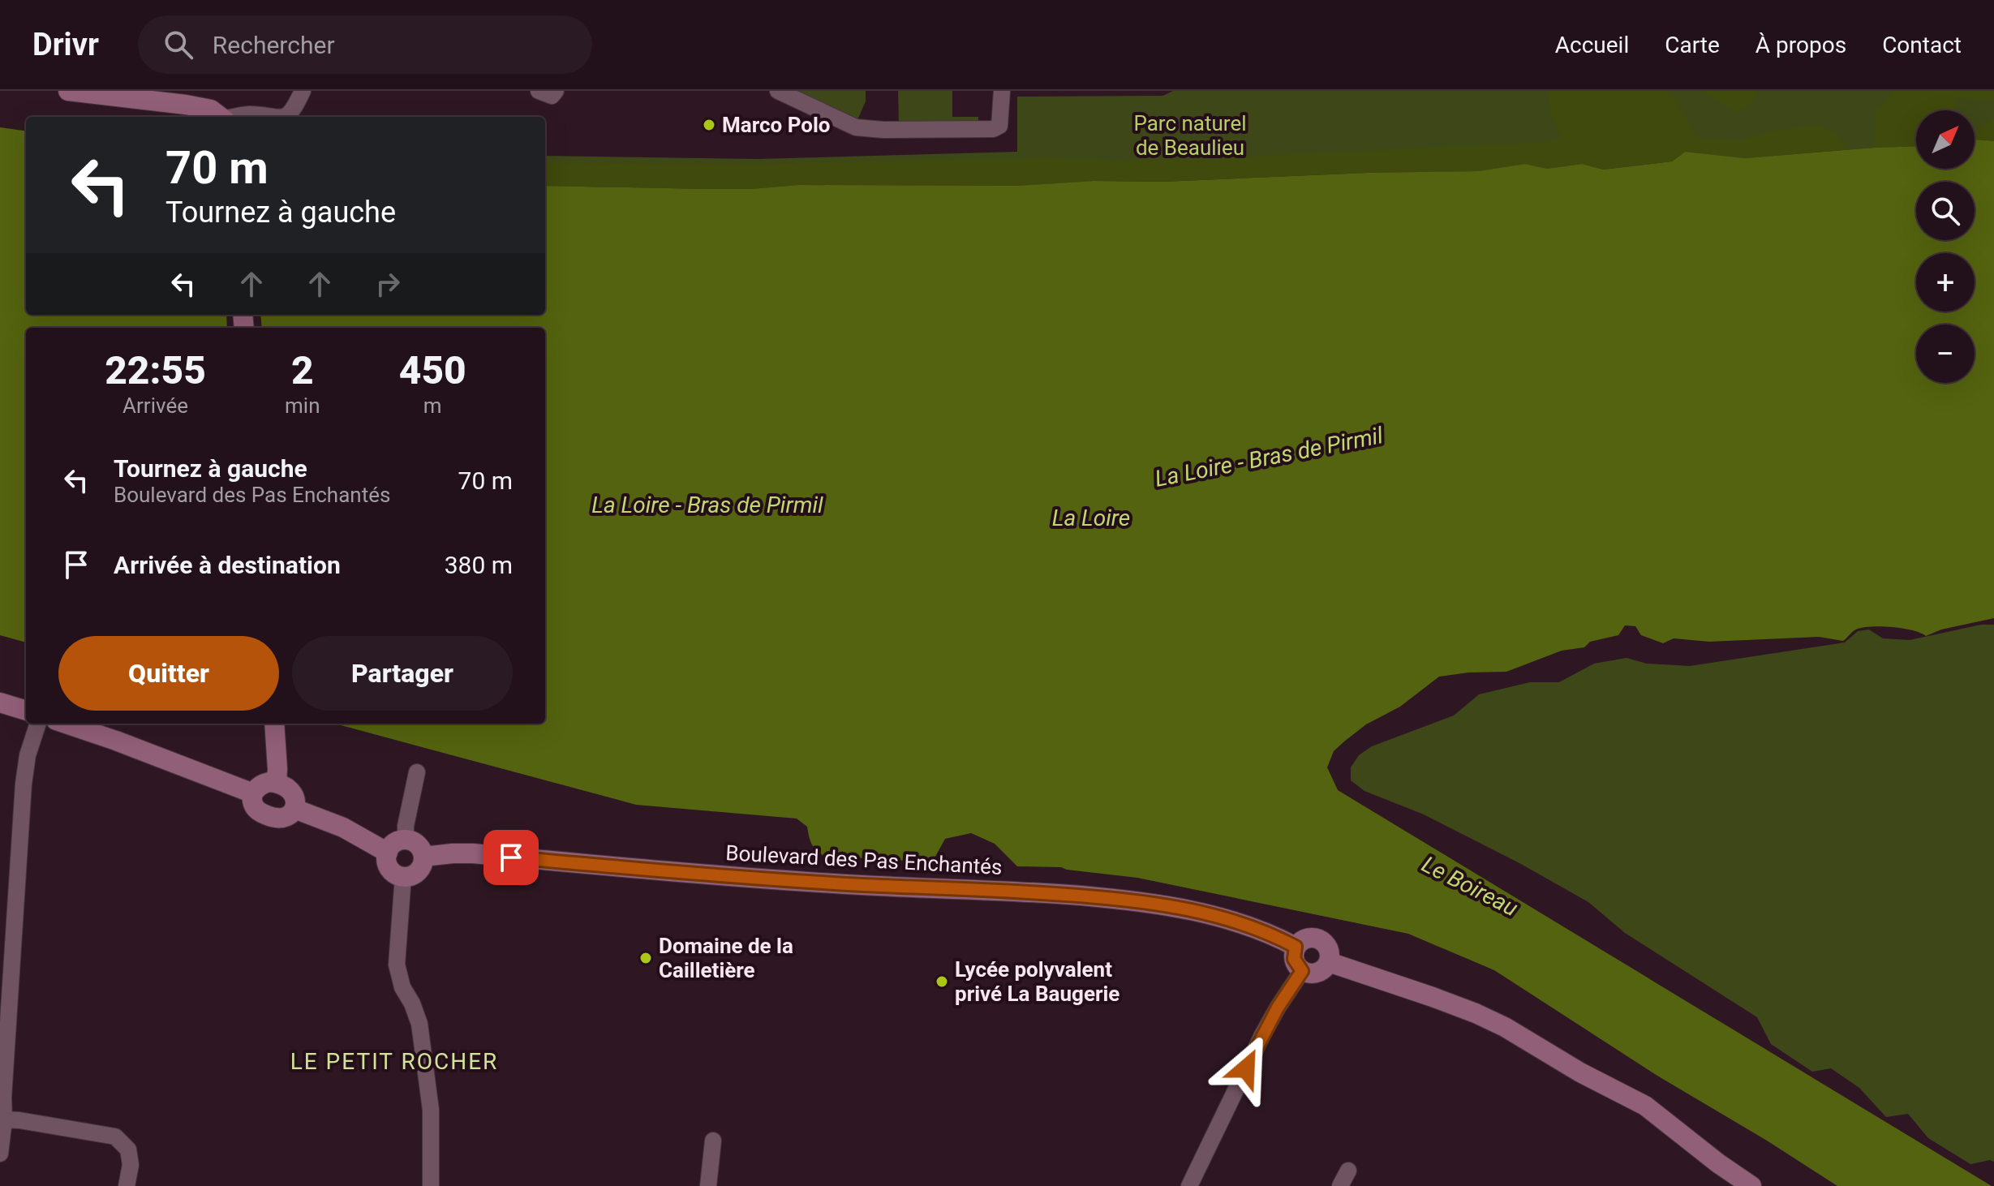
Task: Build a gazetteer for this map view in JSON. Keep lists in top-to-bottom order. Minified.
{"streets":{"main road":["Boulevard des Pas Enchantés"]},"districts":["LE PETIT ROCHER"],"water":["La Loire - Bras de Pirmil","La Loire","Le Boireau"],"parks":["Parc naturel de Beaulieu"],"places":["Marco Polo","Domaine de la Cailletière","Lycée polyvalent privé La Baugerie"],"north":"top right","page":{"header":"Drivr","search":"Rechercher","nav":["Accueil","Carte","À propos","Contact"],"map_buttons":["+","−"],"turn":["70 m","Tournez à gauche"],"eta":["22:55","Arrivée","2","min","450","m"],"list":[{"name":"Tournez à gauche","note":"Boulevard des Pas Enchantés","value":"70 m"},{"name":"Arrivée à destination","value":"380 m"}],"buttons":["Quitter","Partager"]}}
